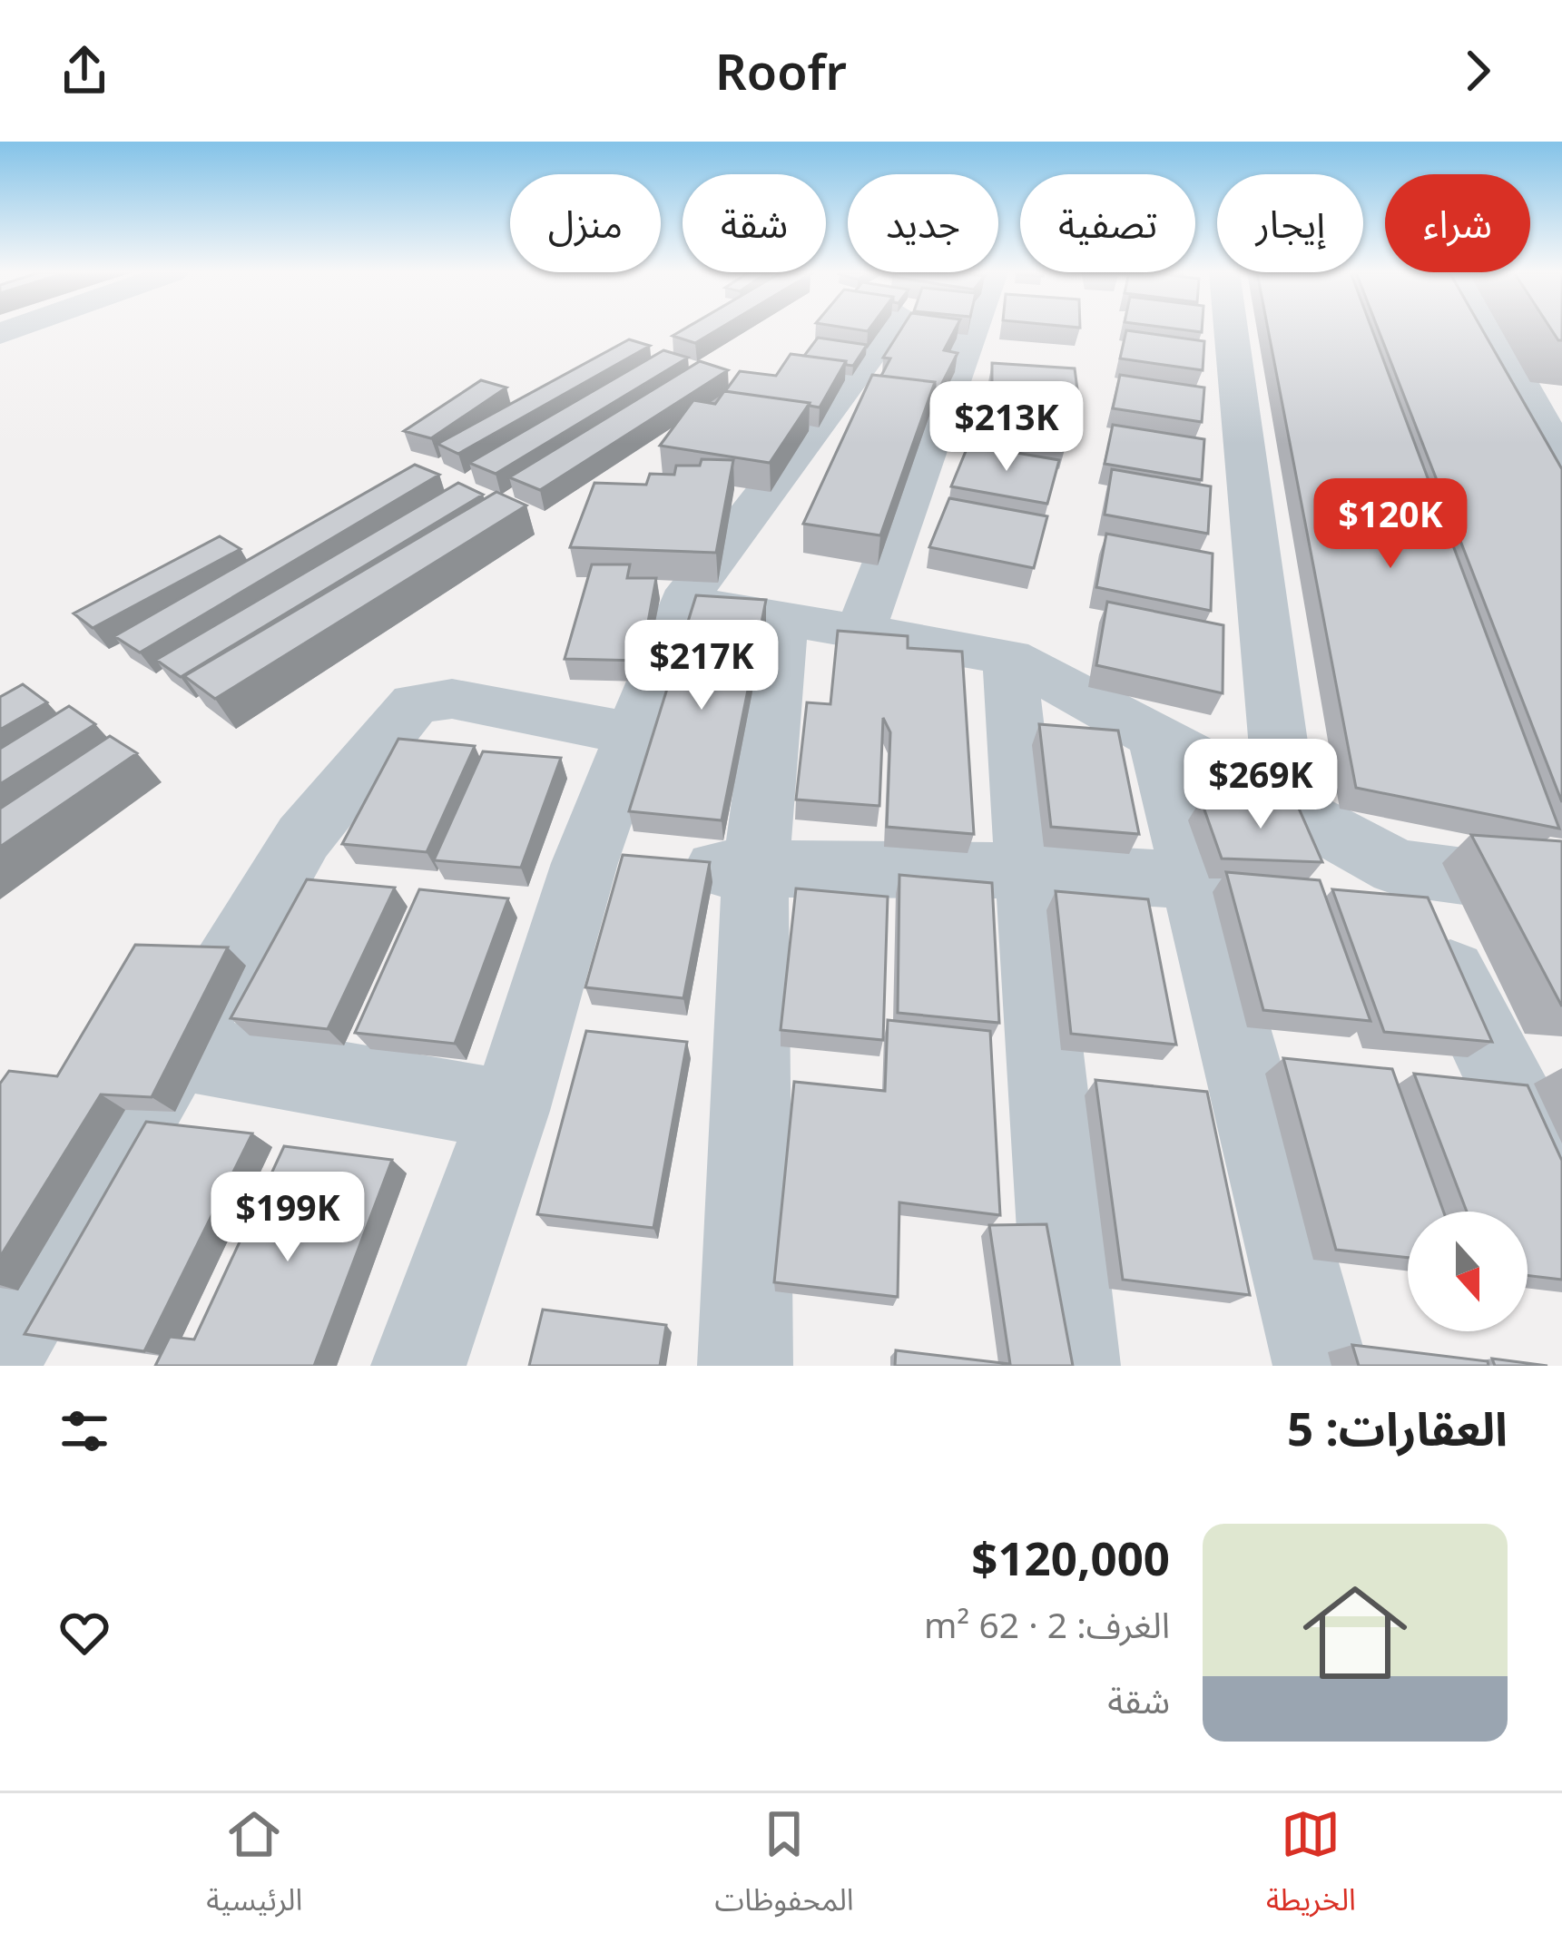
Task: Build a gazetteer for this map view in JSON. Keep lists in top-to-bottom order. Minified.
{"north":"bottom","page":{"header":"Roofr","chip":["شراء","إيجار","تصفية","جديد","شقة","منزل"],"price":["$213K","$120K","$217K","$269K","$199K"],"heading":"العقارات: 5","list":[{"name":"$120,000","note":"الغرف: 2 · 62 m² · شقة"}],"tabs":["الخريطة","المحفوظات","الرئيسية"]}}
